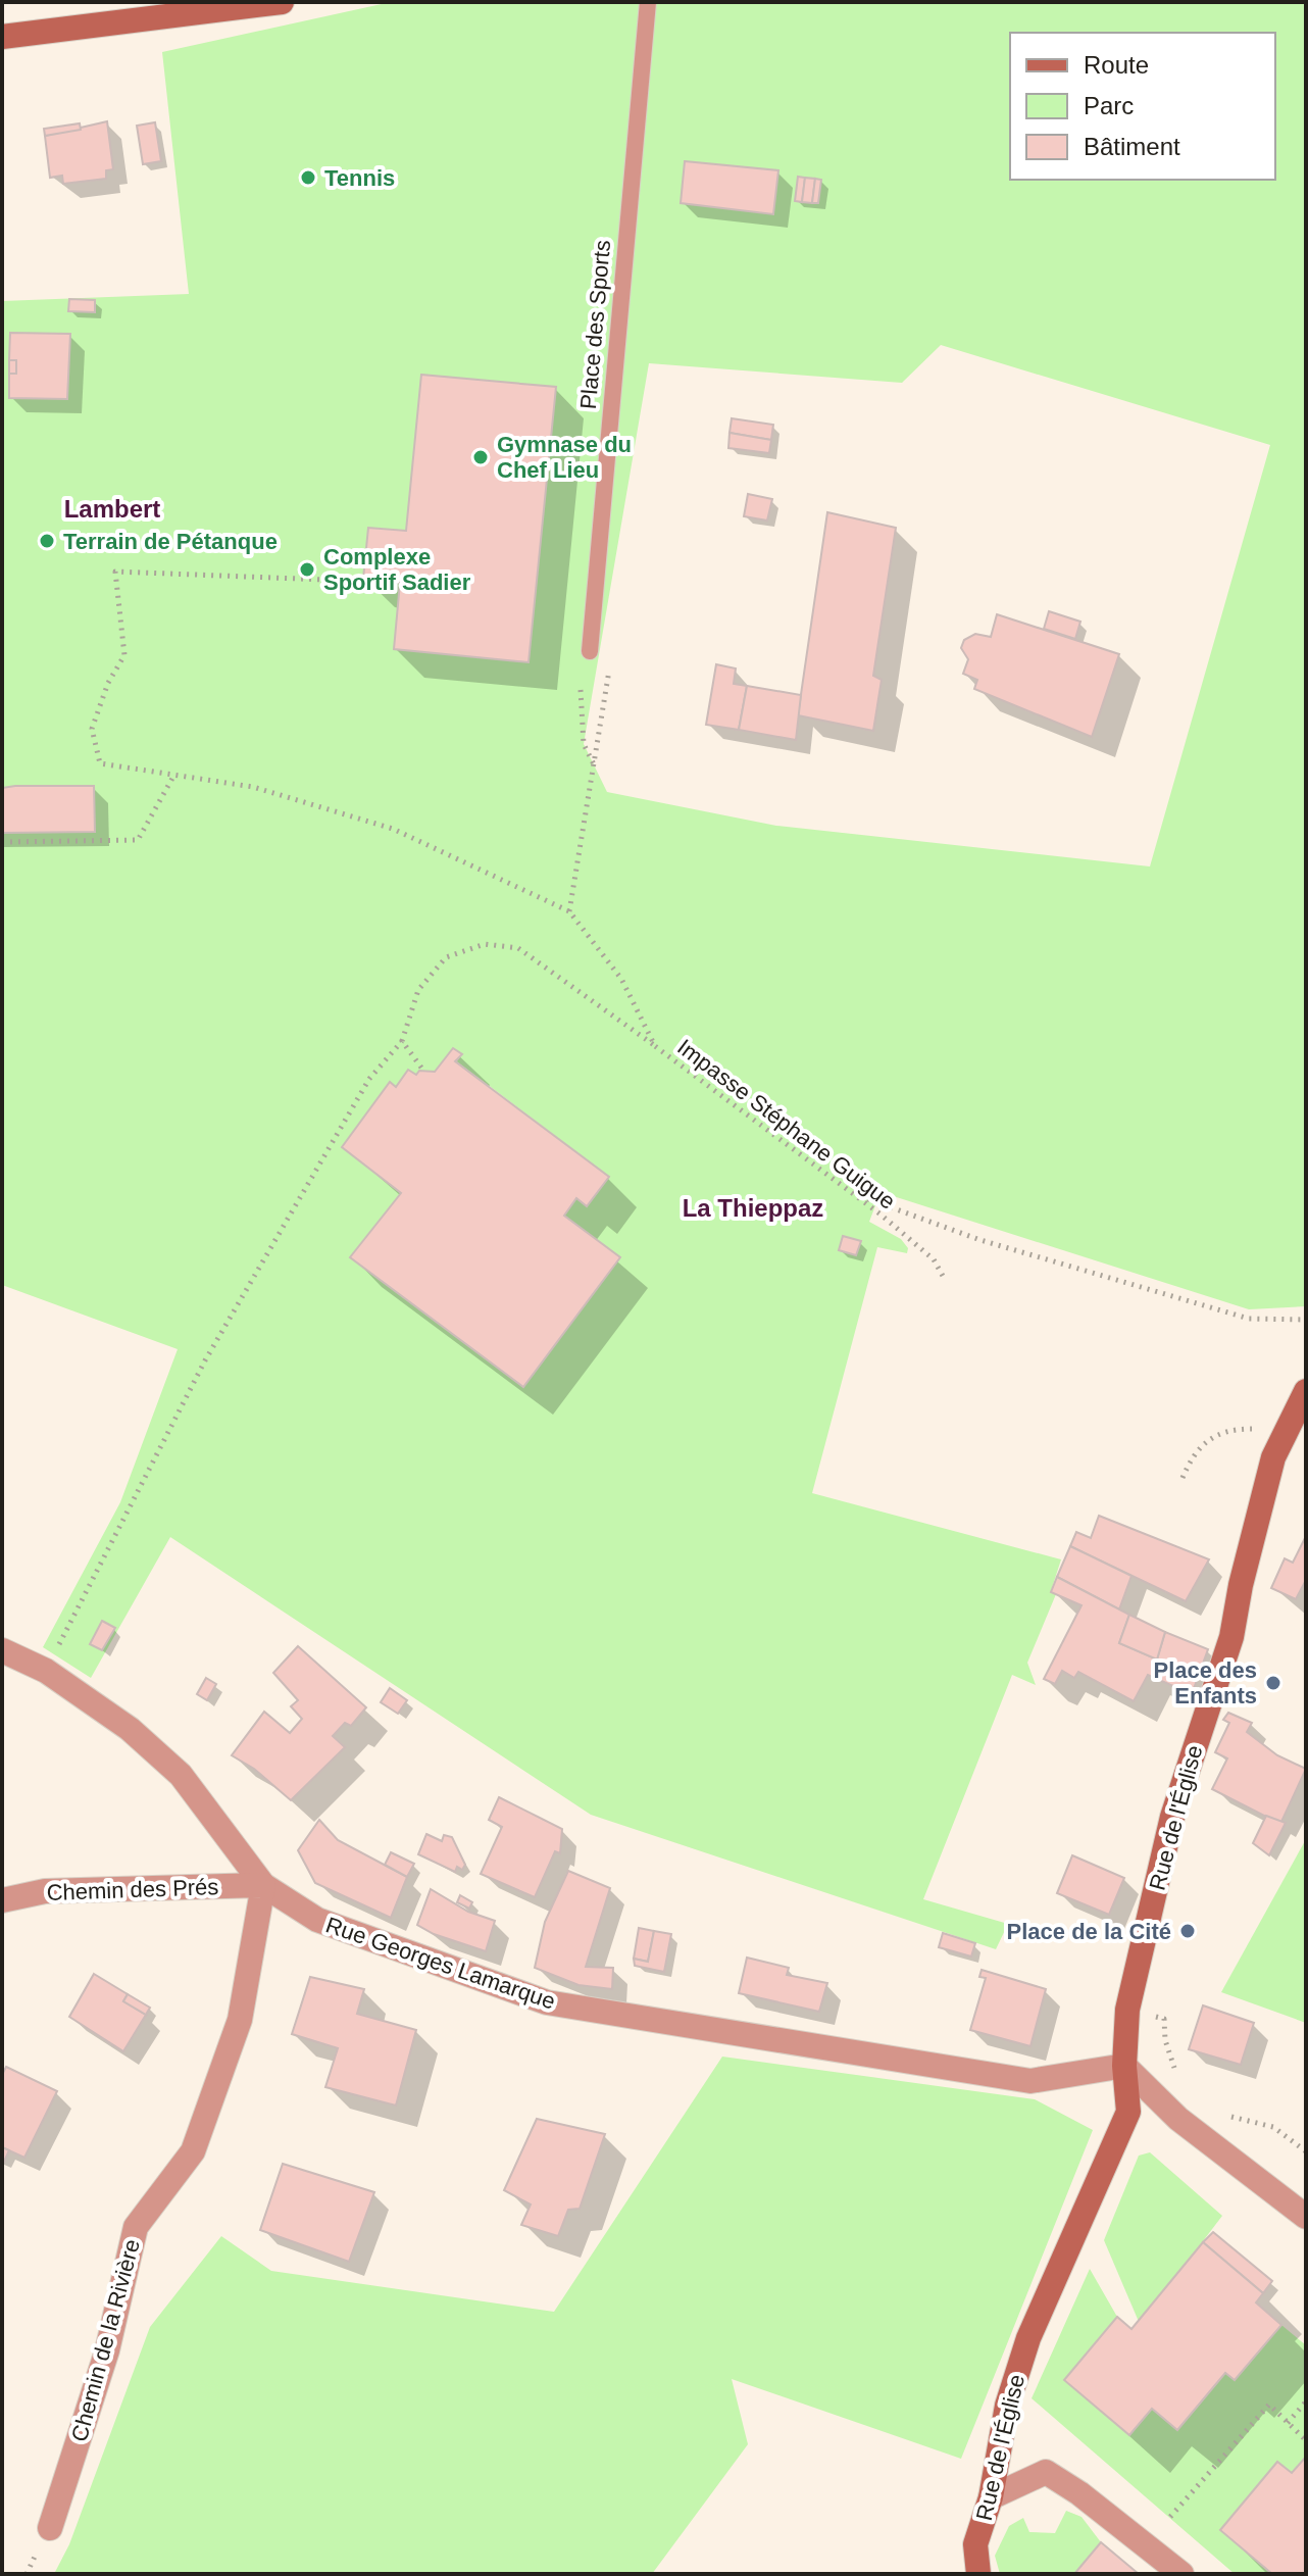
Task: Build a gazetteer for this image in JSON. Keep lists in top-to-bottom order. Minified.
{"streets":{"street":["Rue de l'Église","Chemin des Prés","Rue Georges Lamarque","Chemin de la Rivière"],"lane":["Place des Sports"],"path":["Impasse Stéphane Guigue"]},"crossings":[["Rue de l'Église","Rue Georges Lamarque"],["Chemin des Prés","Rue Georges Lamarque"],["Chemin des Prés","Chemin de la Rivière"],["Rue Georges Lamarque","Chemin de la Rivière"]],"districts":["Lambert","La Thieppaz"],"places":["Tennis","Gymnase du Chef Lieu","Terrain de Pétanque","Complexe Sportif Sadier","Place des Enfants","Place de la Cité"],"legend":["Route","Parc","Bâtiment"]}
